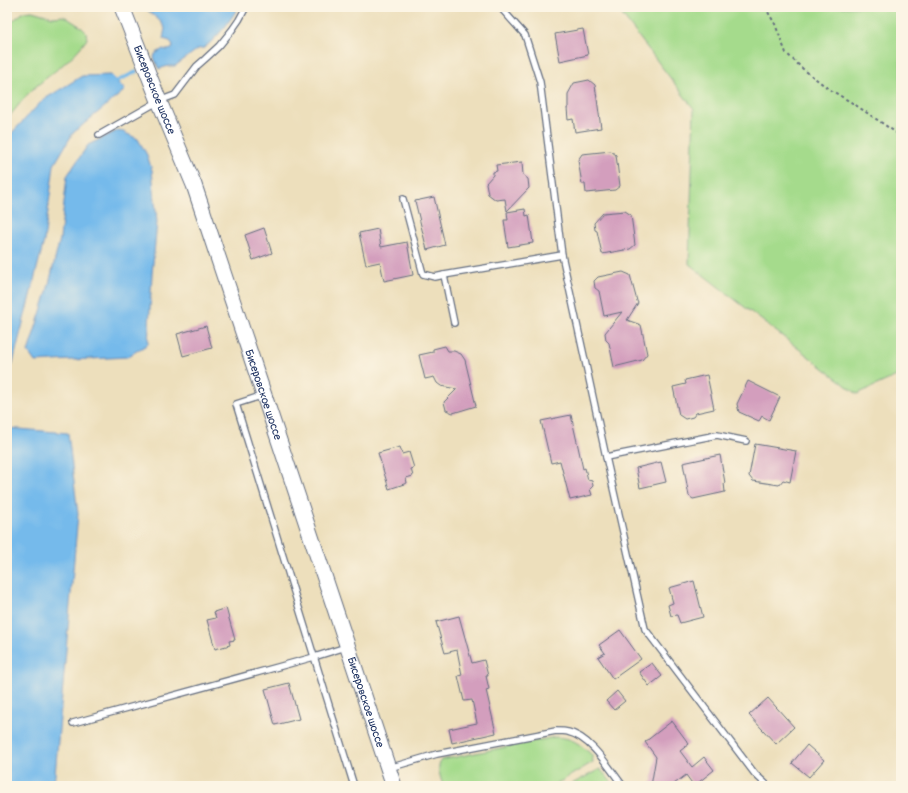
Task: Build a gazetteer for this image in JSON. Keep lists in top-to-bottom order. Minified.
{"streets":{"main road":["Бисеровское шоссе"]}}
